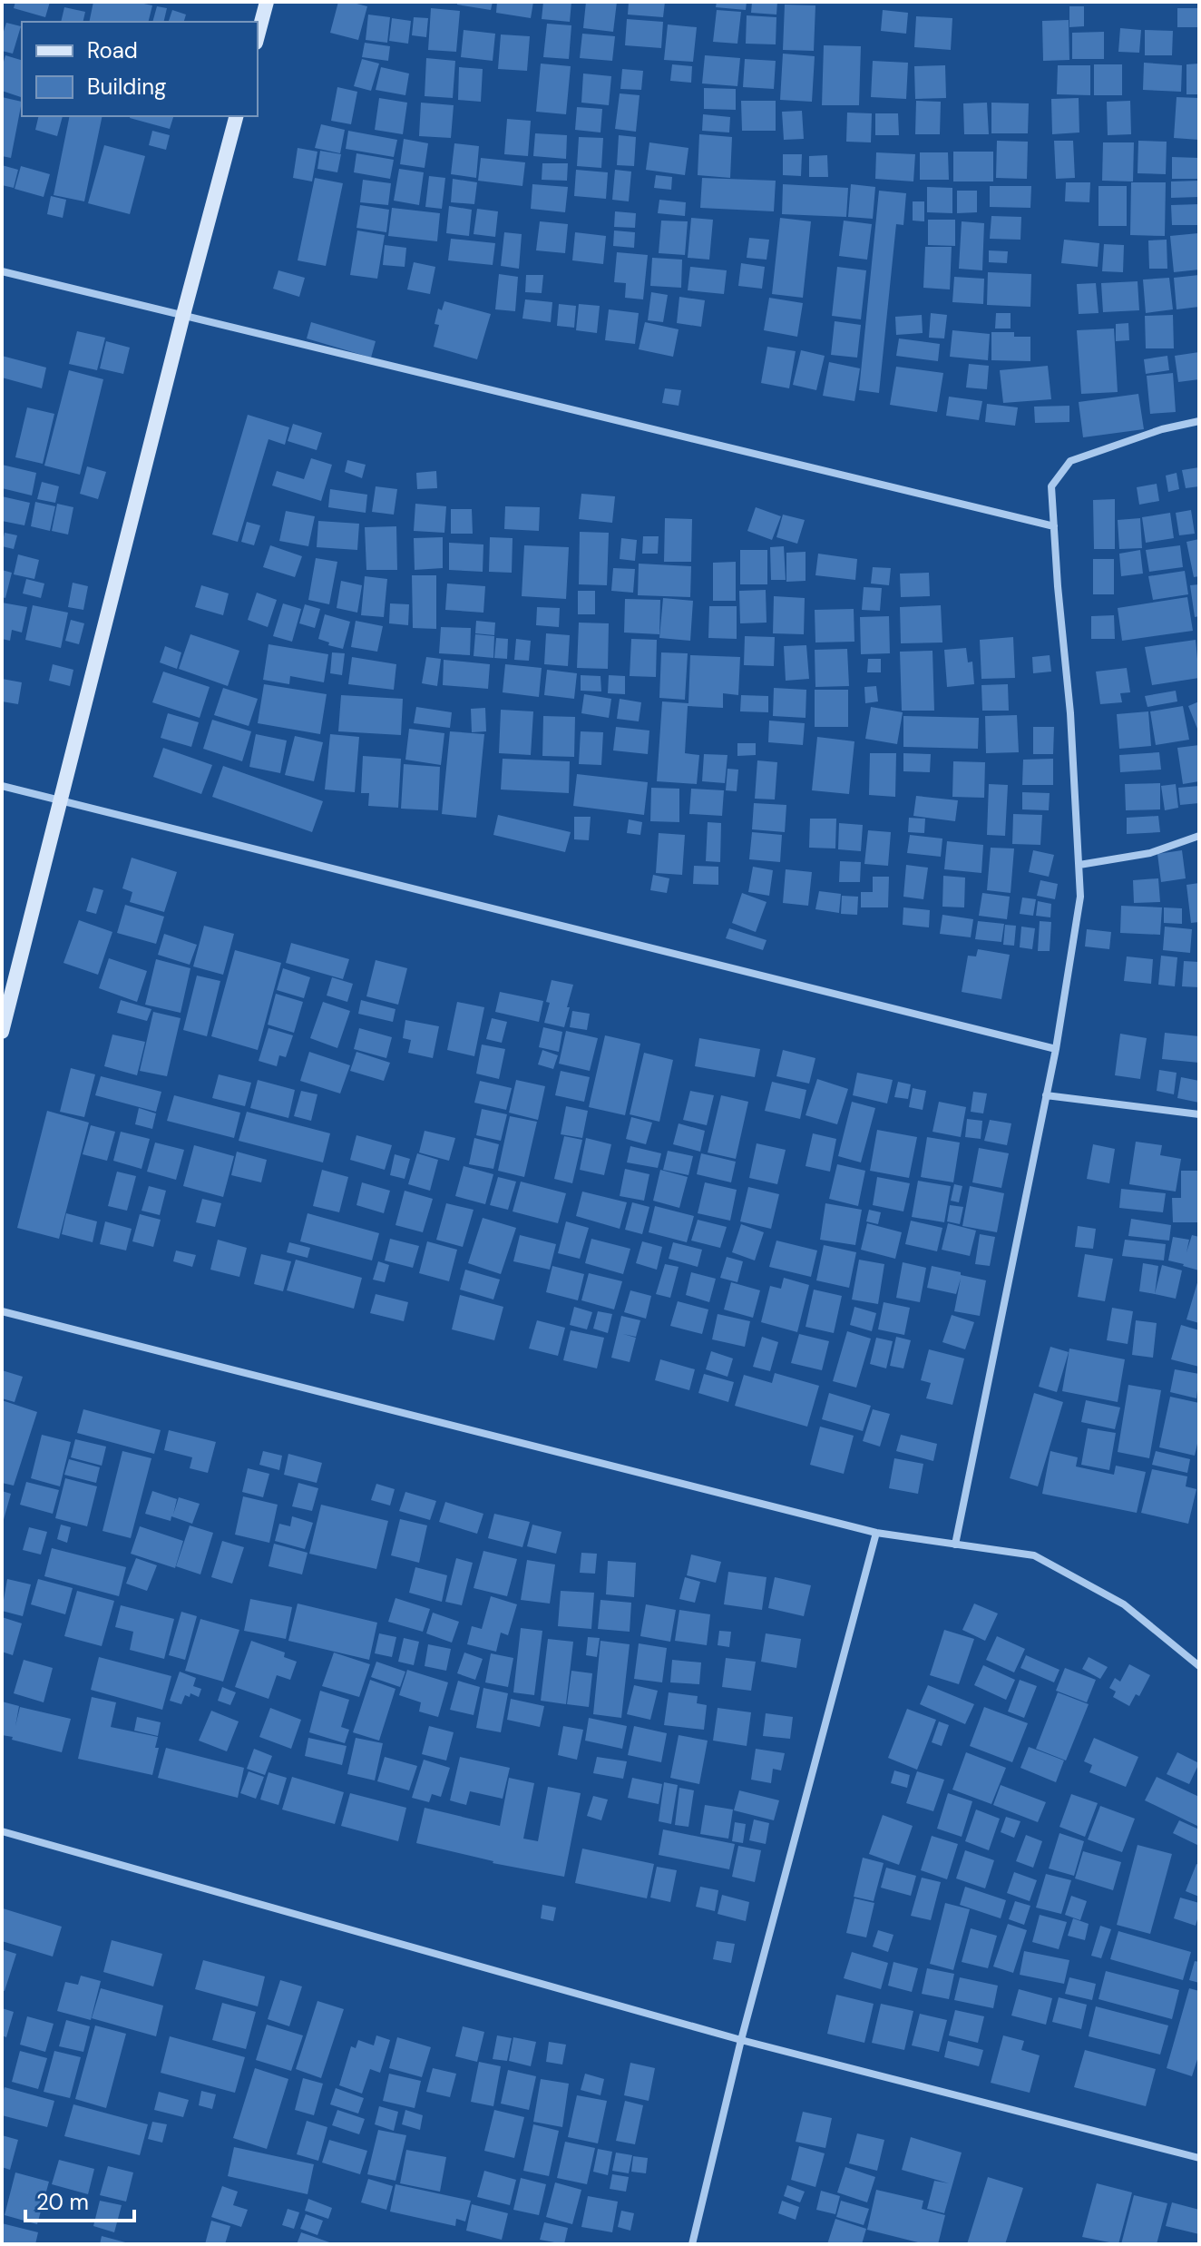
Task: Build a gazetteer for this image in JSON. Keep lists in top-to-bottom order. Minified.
{"legend":["Road","Building"],"scale_bar":"20 m"}
